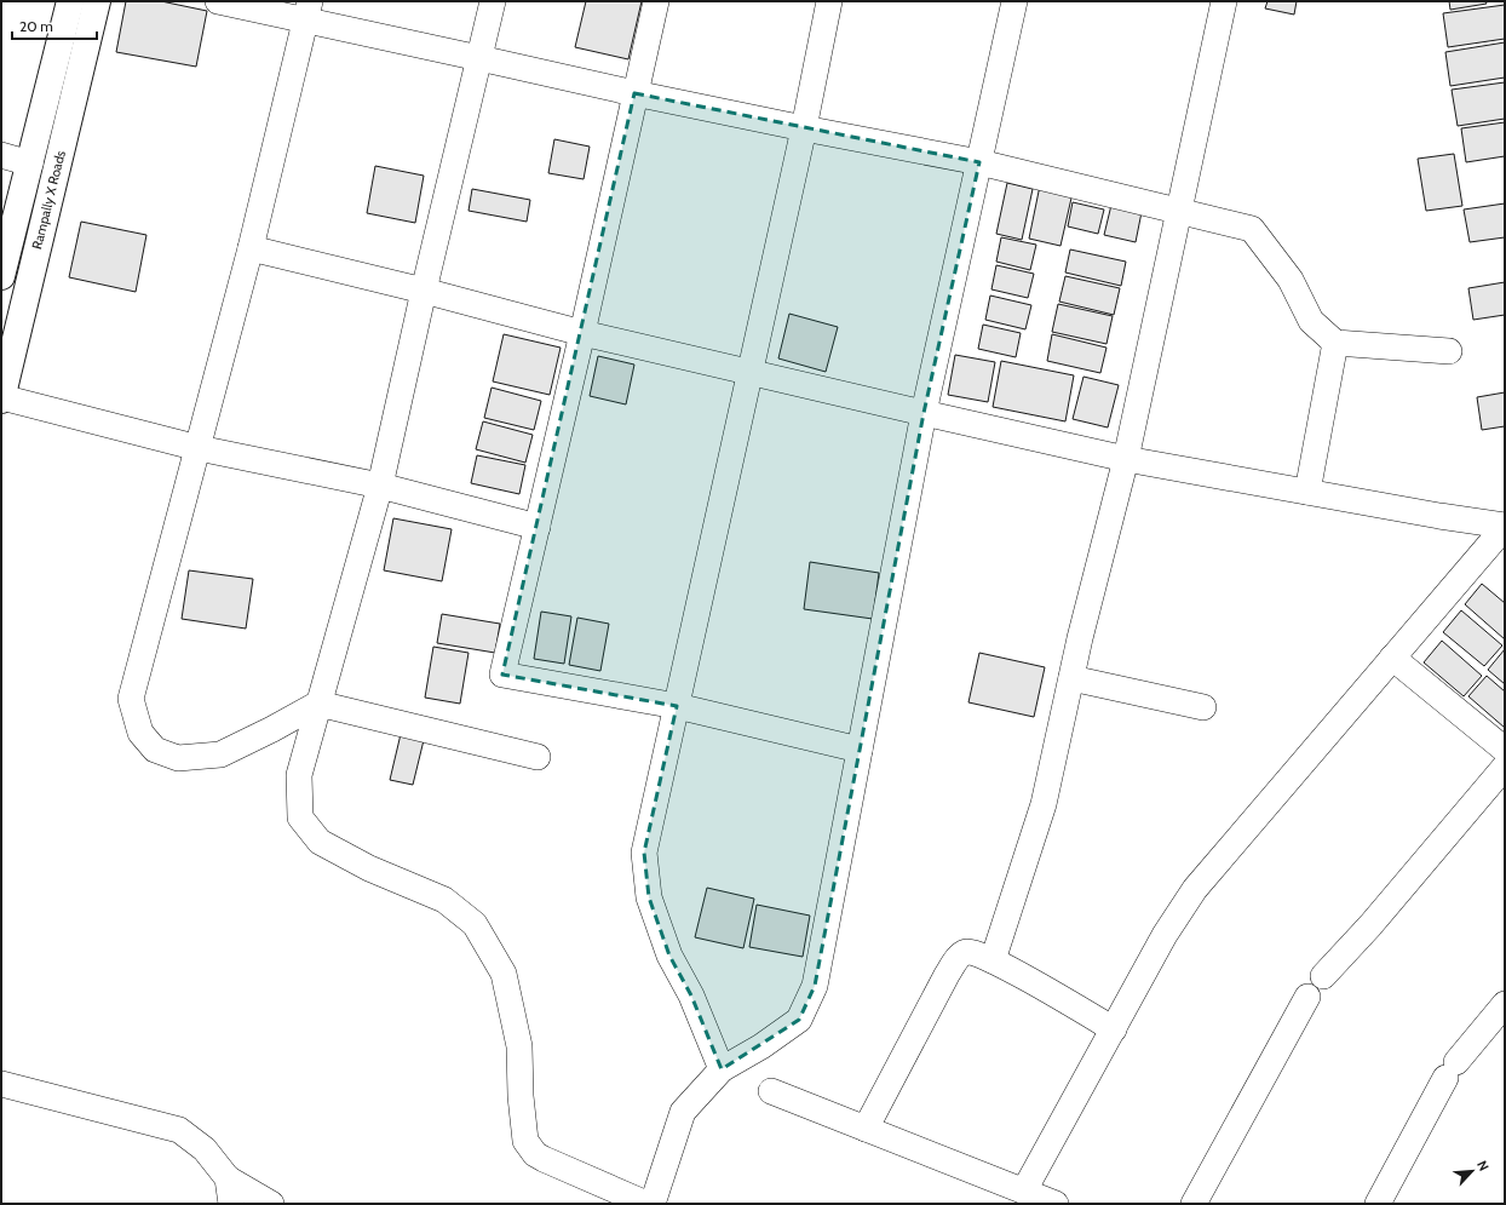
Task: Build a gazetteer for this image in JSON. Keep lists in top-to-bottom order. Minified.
{"streets":{"main road":["Rampally X Roads"]},"scale_bar":"20 m","north":"top right"}
